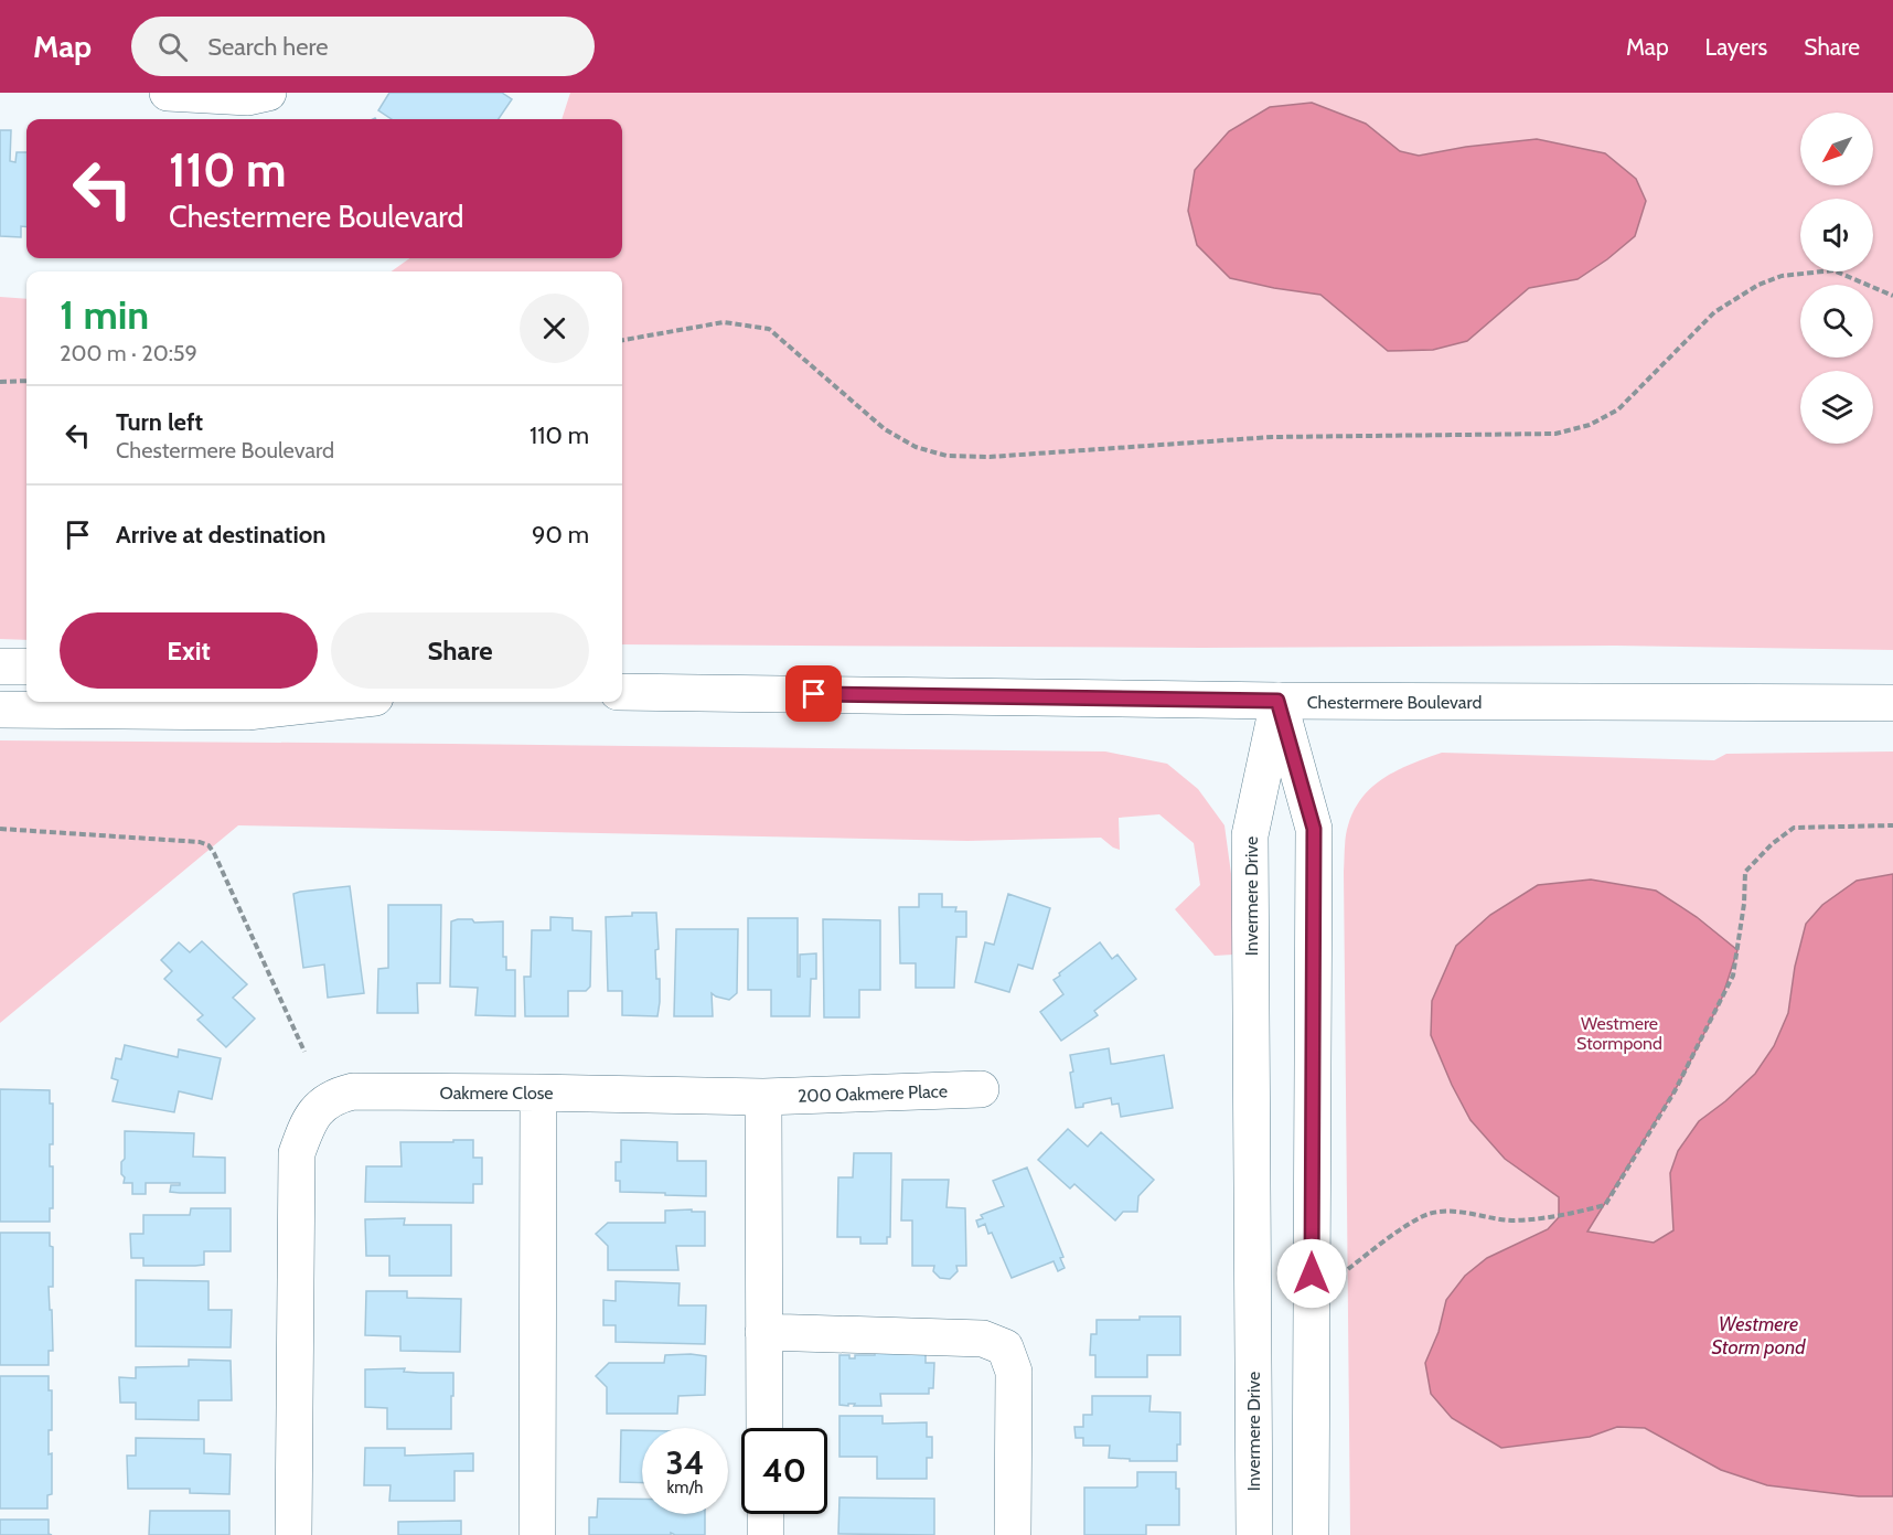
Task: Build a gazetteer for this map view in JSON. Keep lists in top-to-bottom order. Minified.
{"streets":{"street":["Chestermere Boulevard","Invermere Drive","Oakmere Close","200 Oakmere Place"]},"crossings":[["Chestermere Boulevard","Invermere Drive"],["Oakmere Close","200 Oakmere Place"]],"water":["Westmere Storm pond"],"parks":["Westmere Stormpond"],"north":"bottom left","page":{"header":"Map","search":"Search here","nav":["Map","Layers","Share"],"turn":["110 m","Chestermere Boulevard"],"heading":["1 min","200 m · 20:59"],"list":[{"name":"Turn left","note":"Chestermere Boulevard","value":"110 m"},{"name":"Arrive at destination","value":"90 m"}],"buttons":["Exit","Share"],"speed":"34 km/h","limit":"40"}}
